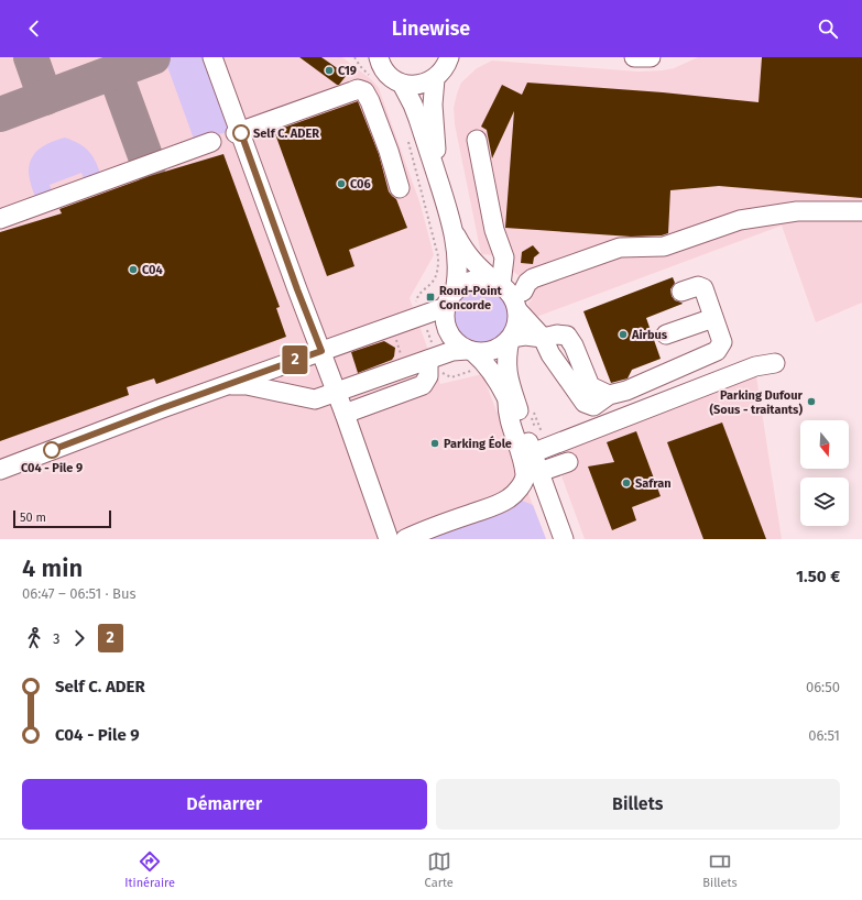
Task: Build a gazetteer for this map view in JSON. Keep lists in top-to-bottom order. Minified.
{"places":{"other":["C19","Self C. ADER","C06","C04","Airbus","Parking Dufour (Sous - traitants)","Parking Éole","C04 - Pile 9","Safran"],"transit":["Rond-Point Concorde"]},"lines":["bus line 2"],"scale_bar":"50 m","north":"bottom","page":{"header":"Linewise","on_map":"2","scale":"50 m","heading":["4 min","06:47 – 06:51 · Bus","1.50 €"],"legs":["3","2"],"list":[{"name":"Self C. ADER","value":"06:50"},{"name":"C04 - Pile 9","value":"06:51"}],"buttons":["Démarrer","Billets"],"tabs":["Itinéraire","Carte","Billets"]}}
